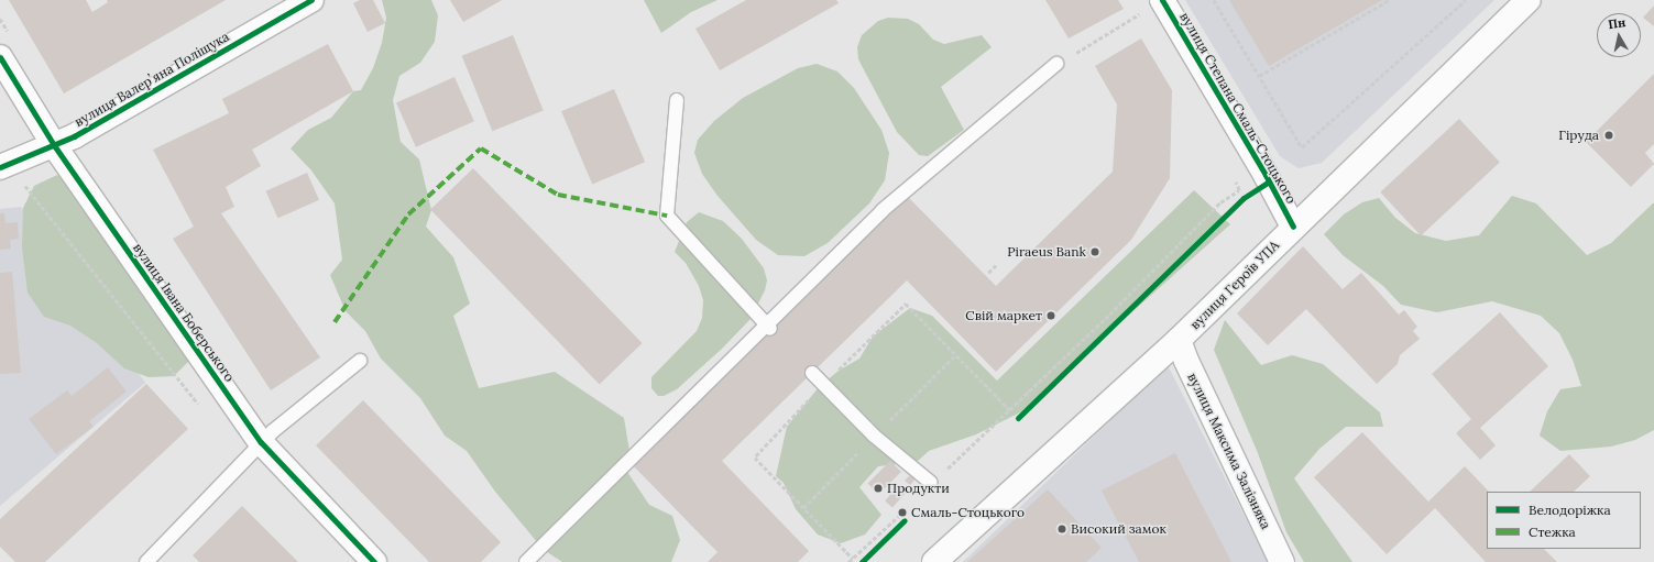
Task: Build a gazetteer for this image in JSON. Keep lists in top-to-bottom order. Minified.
{"streets":{"street":["вулиця Валерʼяна Поліщука","вулиця Степана Смаль-Стоцького","вулиця Героїв УПА","вулиця Івана Боберського","вулиця Максима Залізняка"]},"crossings":[["вулиця Валерʼяна Поліщука","вулиця Івана Боберського"],["вулиця Степана Смаль-Стоцького","вулиця Героїв УПА"],["вулиця Героїв УПА","вулиця Максима Залізняка"]],"places":["Гіруда","Piraeus Bank","Свій маркет","Продукти","Смаль-Стоцького","Високий замок"],"legend":["Велодоріжка","Стежка"],"north":"top"}
